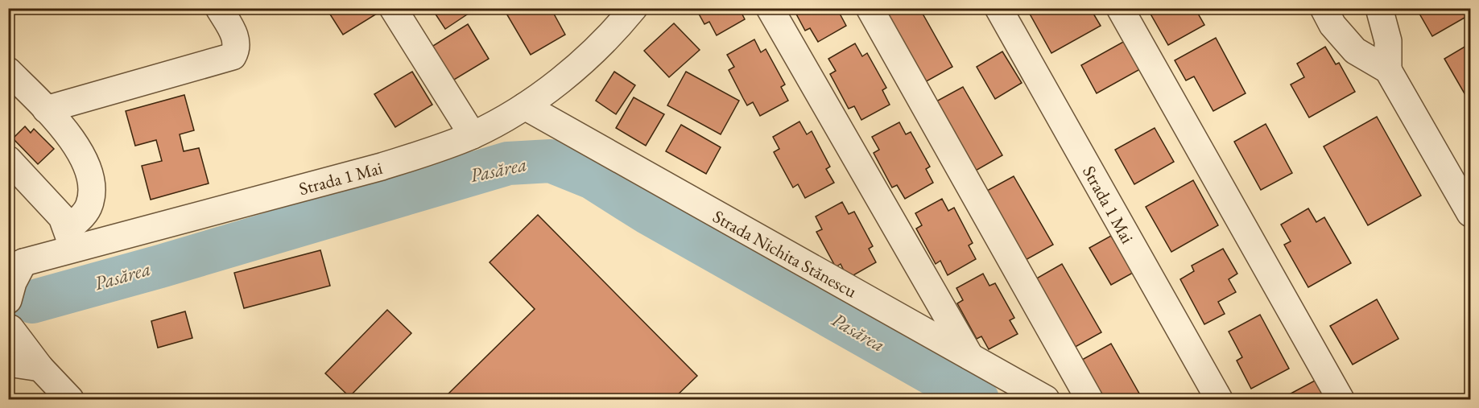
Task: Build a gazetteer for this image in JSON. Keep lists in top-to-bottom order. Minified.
{"streets":{"street":["Strada 1 Mai","Strada Nichita Stănescu"]},"crossings":[["Strada 1 Mai","Strada Nichita Stănescu"]],"water":["Pasărea"]}
